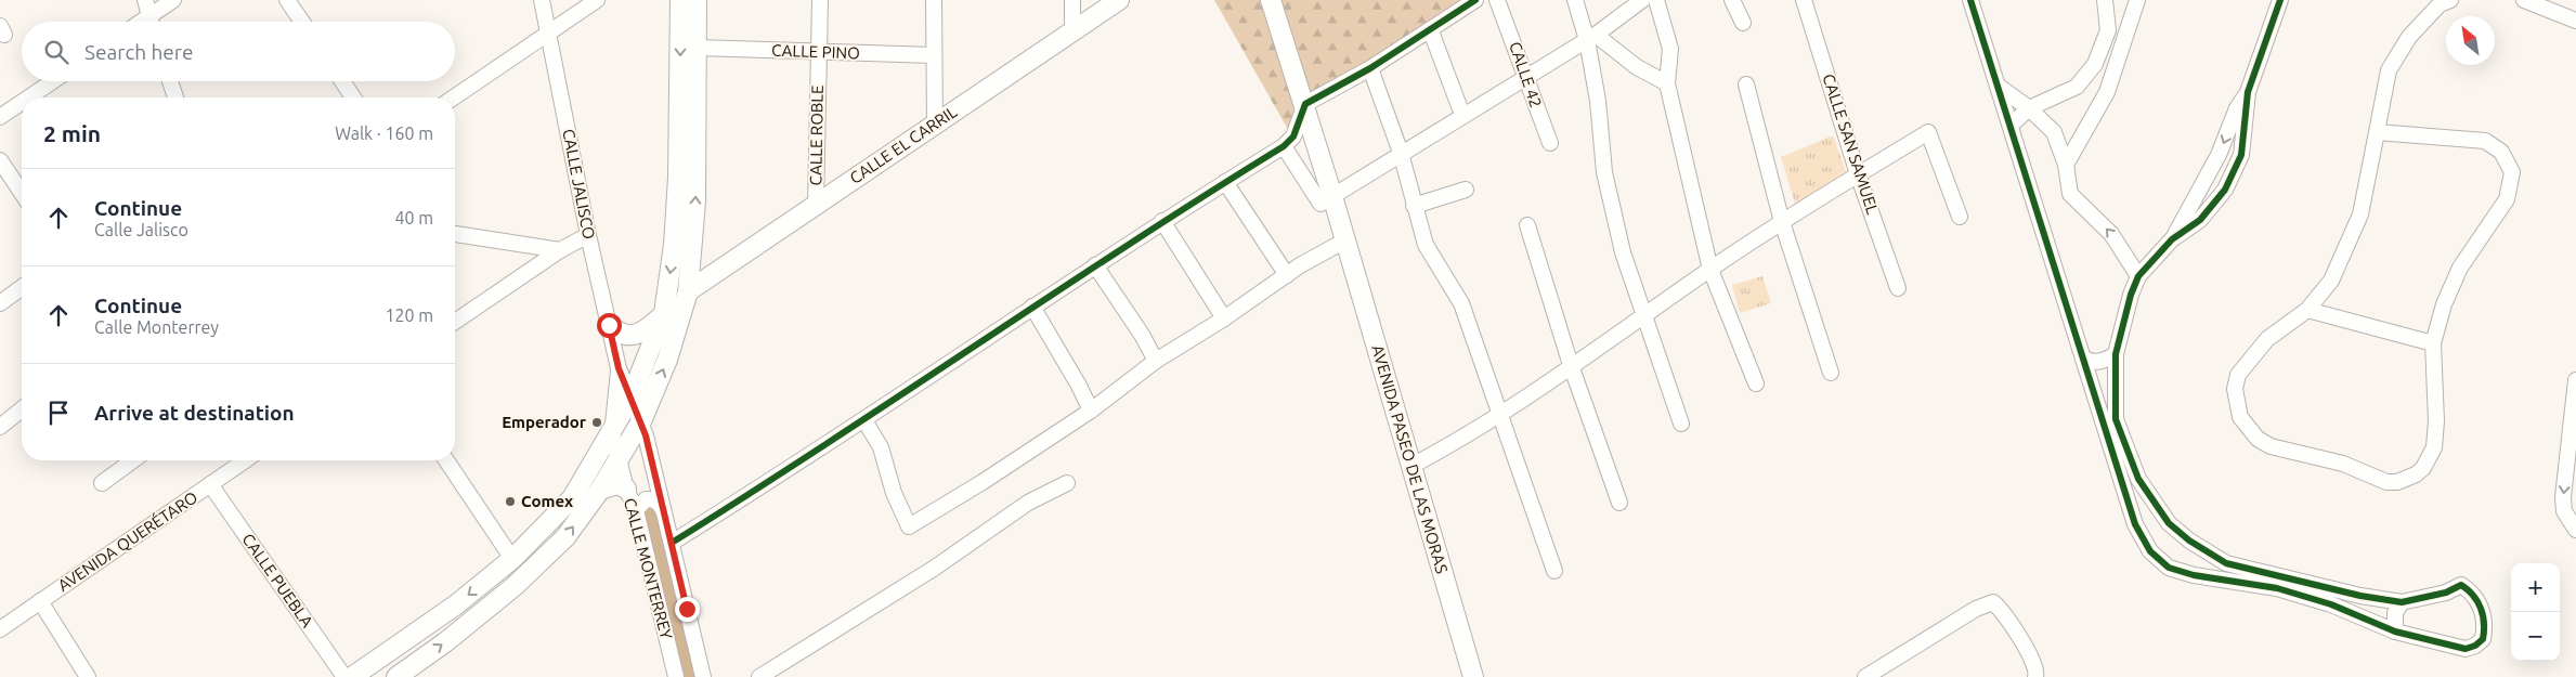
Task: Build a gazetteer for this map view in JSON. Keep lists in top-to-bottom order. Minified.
{"streets":{"main road":["CALLE EL CARRIL","AVENIDA PASEO DE LAS MORAS"],"street":["CALLE PINO","CALLE 42","CALLE ROBLE","CALLE SAN SAMUEL","CALLE JALISCO","AVENIDA QUERÉTARO","CALLE MONTERREY","CALLE PUEBLA"]},"crossings":[["CALLE PINO","CALLE ROBLE"],["CALLE ROBLE","CALLE EL CARRIL"],["CALLE JALISCO","CALLE MONTERREY"],["AVENIDA QUERÉTARO","CALLE PUEBLA"]],"places":["Emperador","Comex"],"north":"top left","page":{"search":"Search here","heading":["2 min","Walk · 160 m"],"list":[["Continue","Calle Jalisco","40 m"],["Continue","Calle Monterrey","120 m"],"Arrive at destination"],"map_buttons":["+","−"]}}
